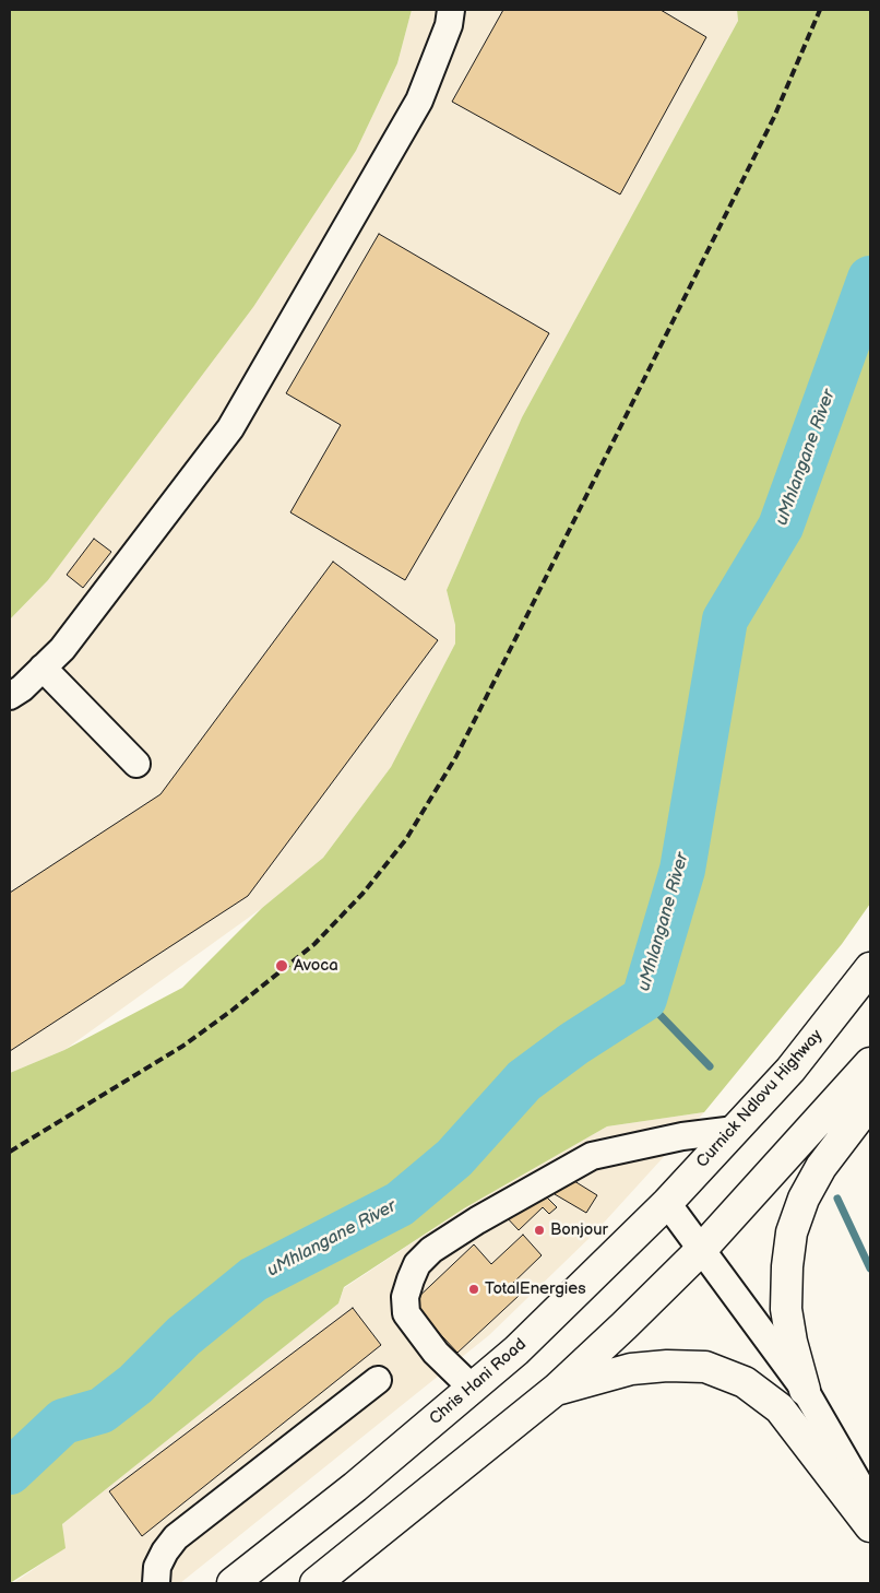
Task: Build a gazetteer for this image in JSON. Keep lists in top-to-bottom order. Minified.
{"streets":{"main road":["Curnick Ndlovu Highway","Chris Hani Road"]},"crossings":[["Curnick Ndlovu Highway","Chris Hani Road"]],"water":["uMhlangane River"],"places":["Avoca","Bonjour","TotalEnergies"]}
